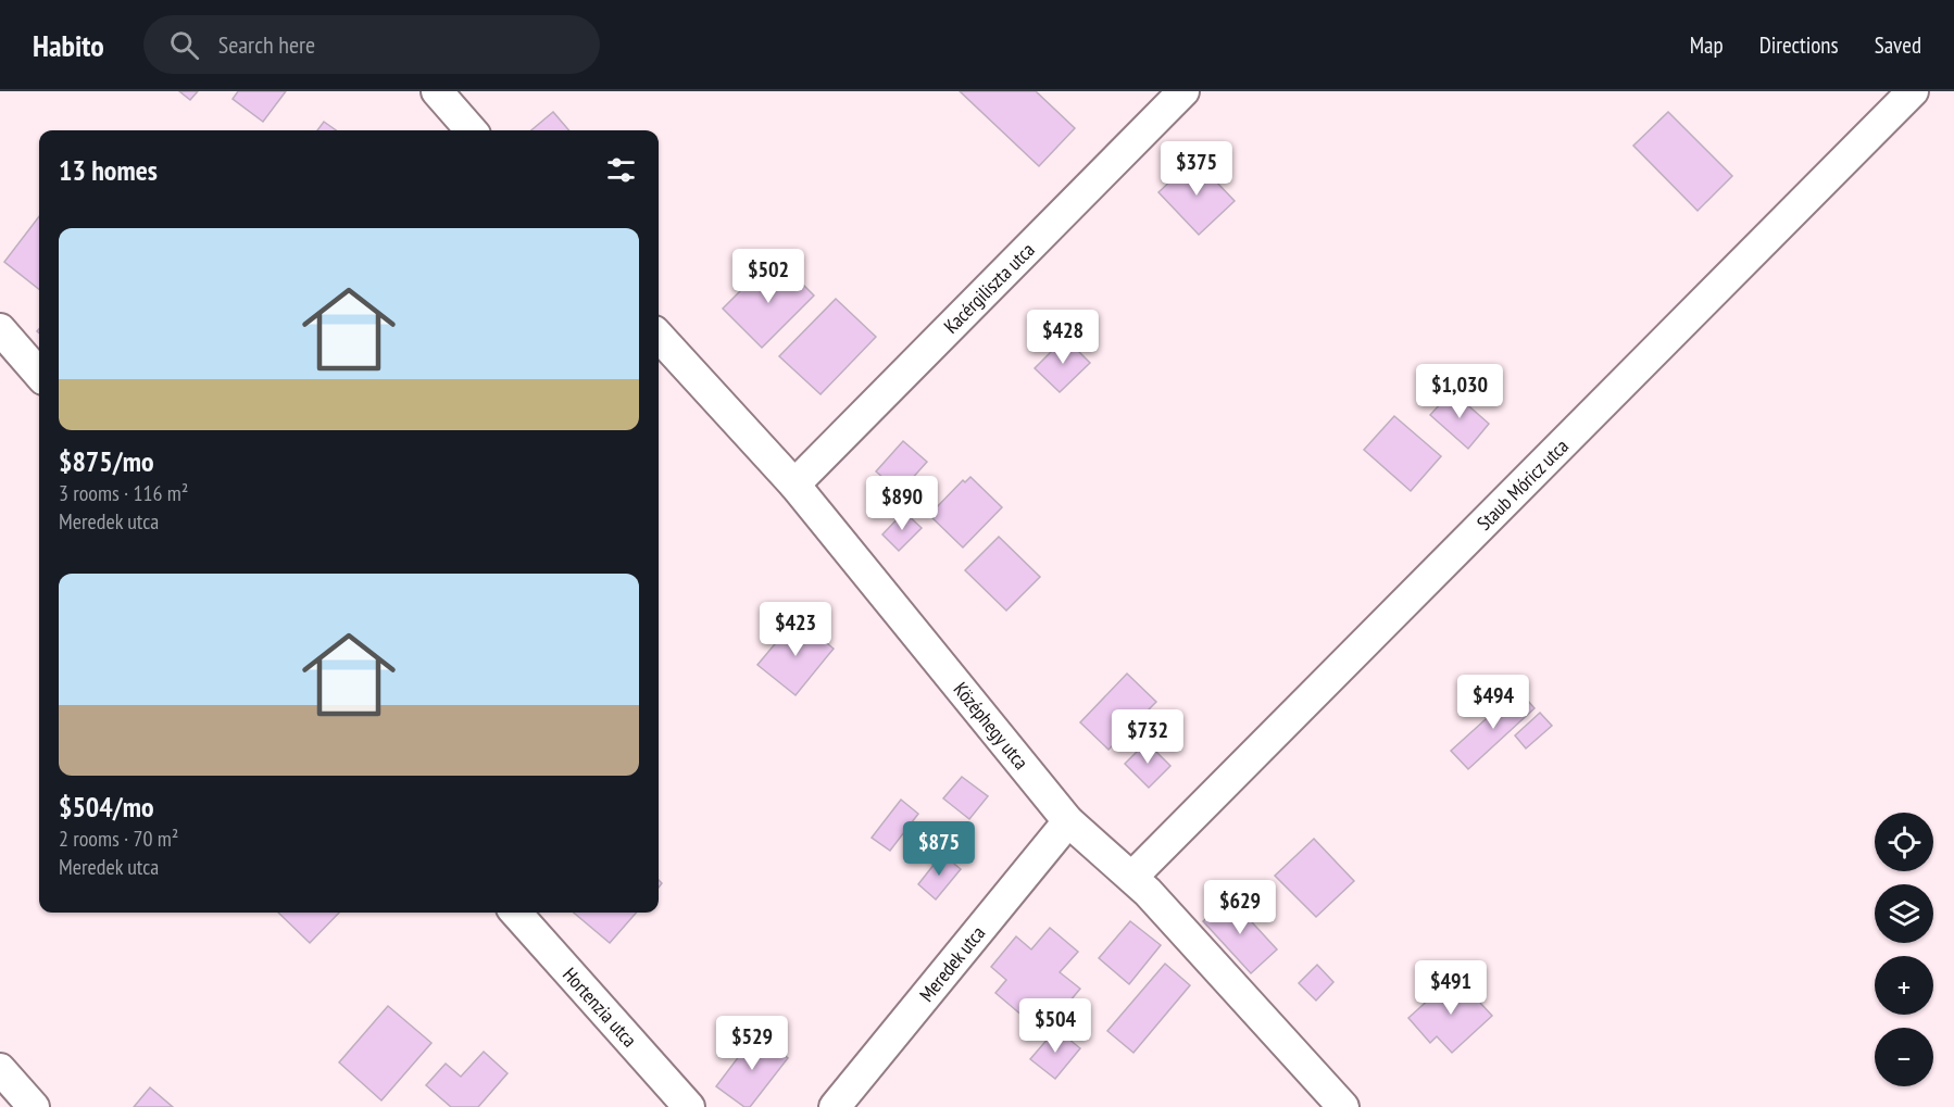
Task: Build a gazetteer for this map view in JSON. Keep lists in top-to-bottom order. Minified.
{"streets":{"street":["Kacérgiliszta utca","Staub Móricz utca","Középhegy utca","Meredek utca","Hortenzia utca"]},"crossings":[["Kacérgiliszta utca","Középhegy utca"],["Staub Móricz utca","Középhegy utca"],["Középhegy utca","Meredek utca"]],"page":{"header":"Habito","search":"Search here","nav":["Map","Directions","Saved"],"heading":"13 homes","price":["$375","$502","$428","$1,030","$890","$423","$494","$732","$875","$629","$491","$504","$529"],"list":[{"name":"$875/mo","note":"3 rooms · 116 m² · Meredek utca"},{"name":"$504/mo","note":"2 rooms · 70 m² · Meredek utca"}],"map_buttons":["+","−"]}}
